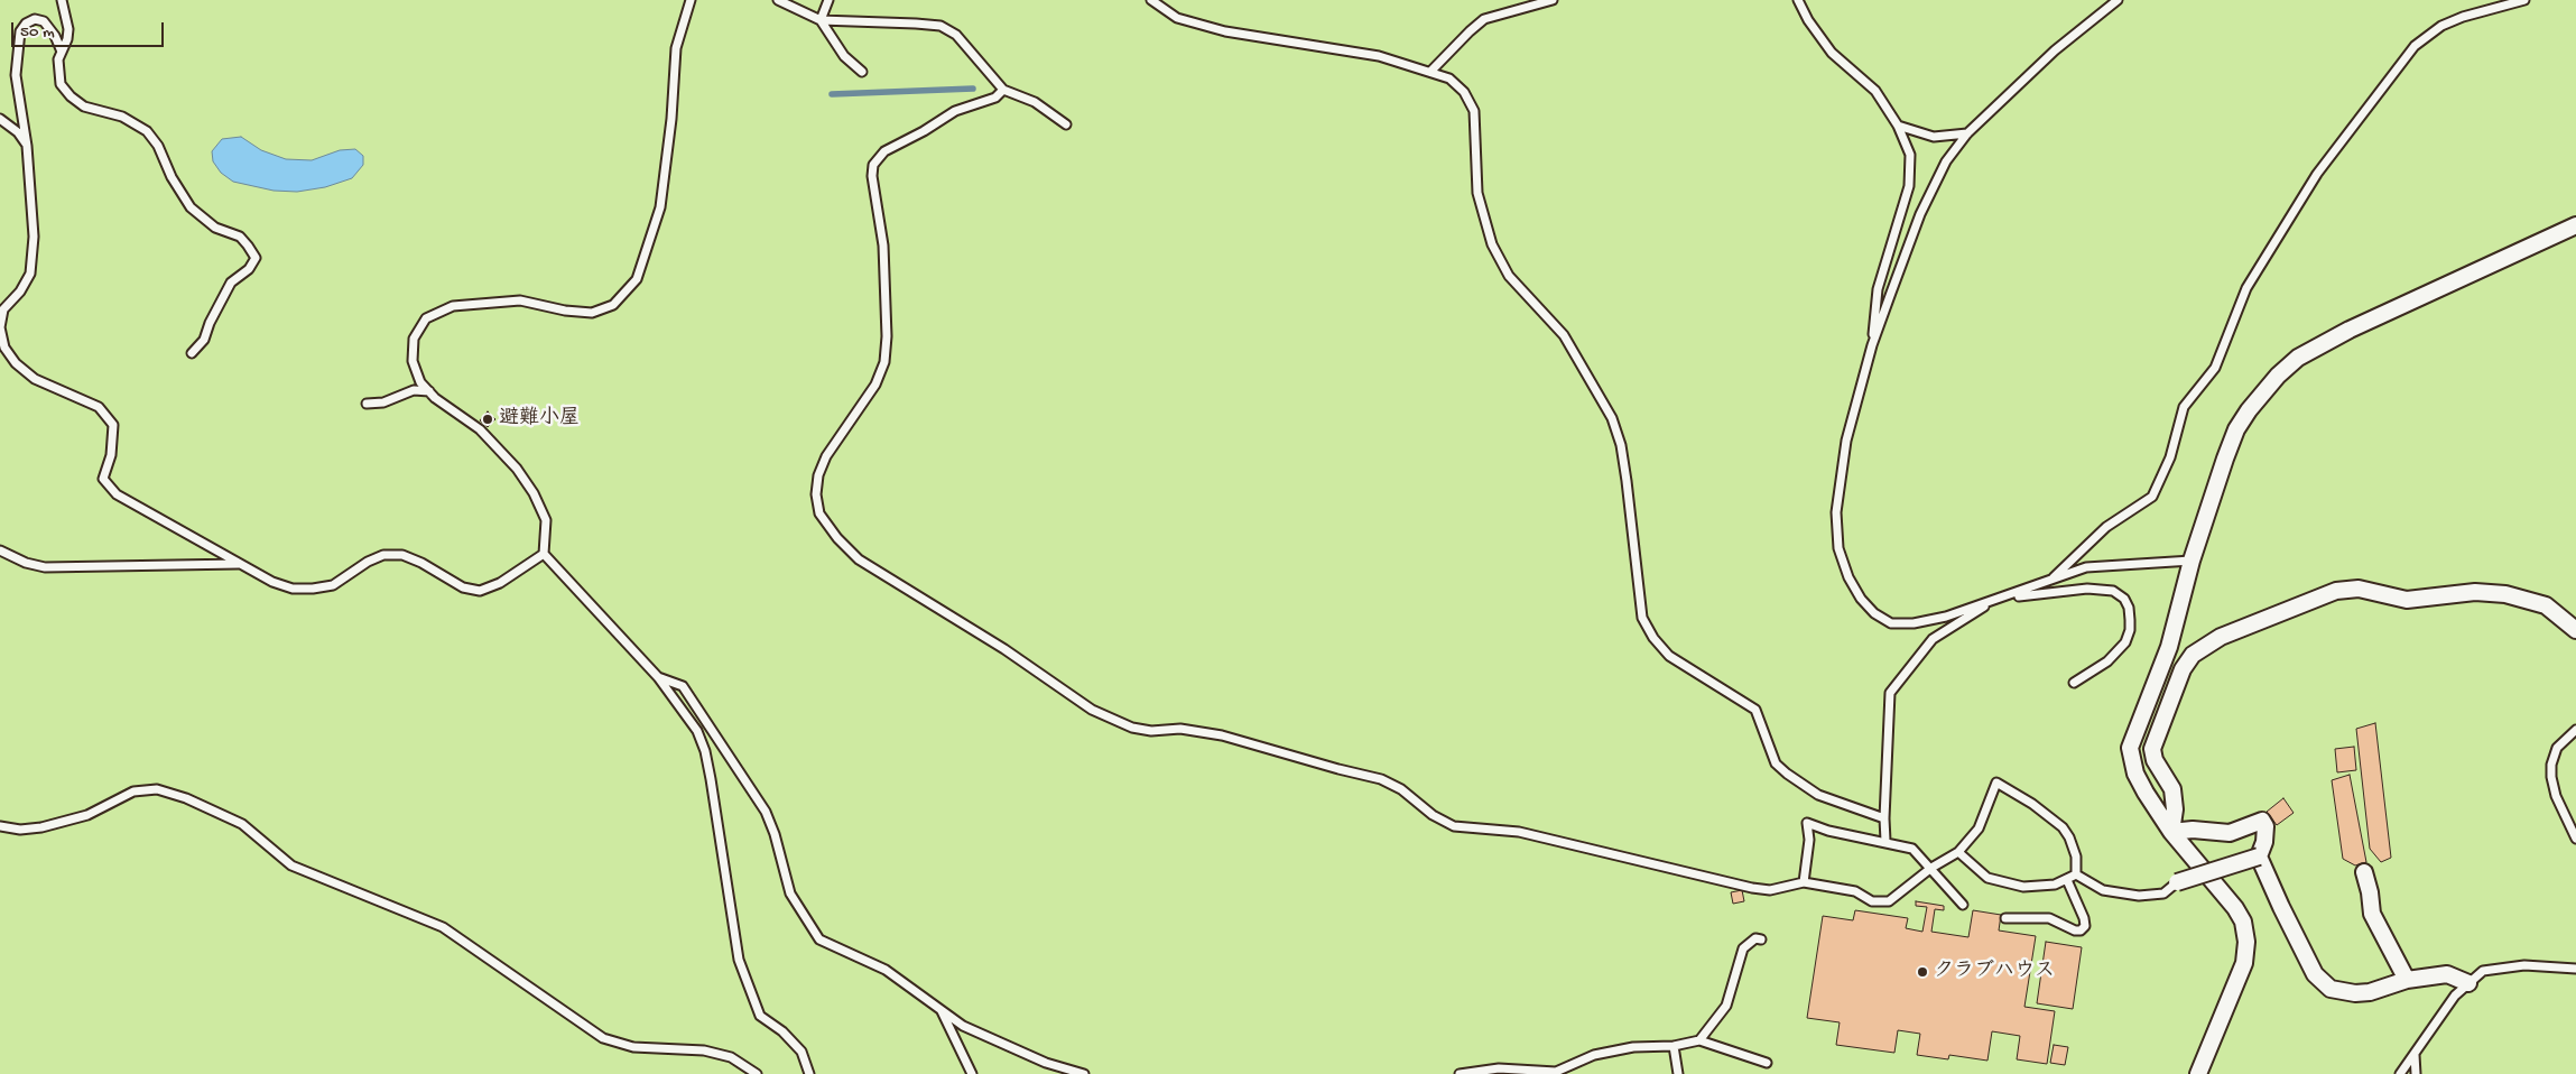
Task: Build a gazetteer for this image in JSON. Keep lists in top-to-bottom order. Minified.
{"places":["避難小屋","クラブハウス"],"scale_bar":"50 m"}
